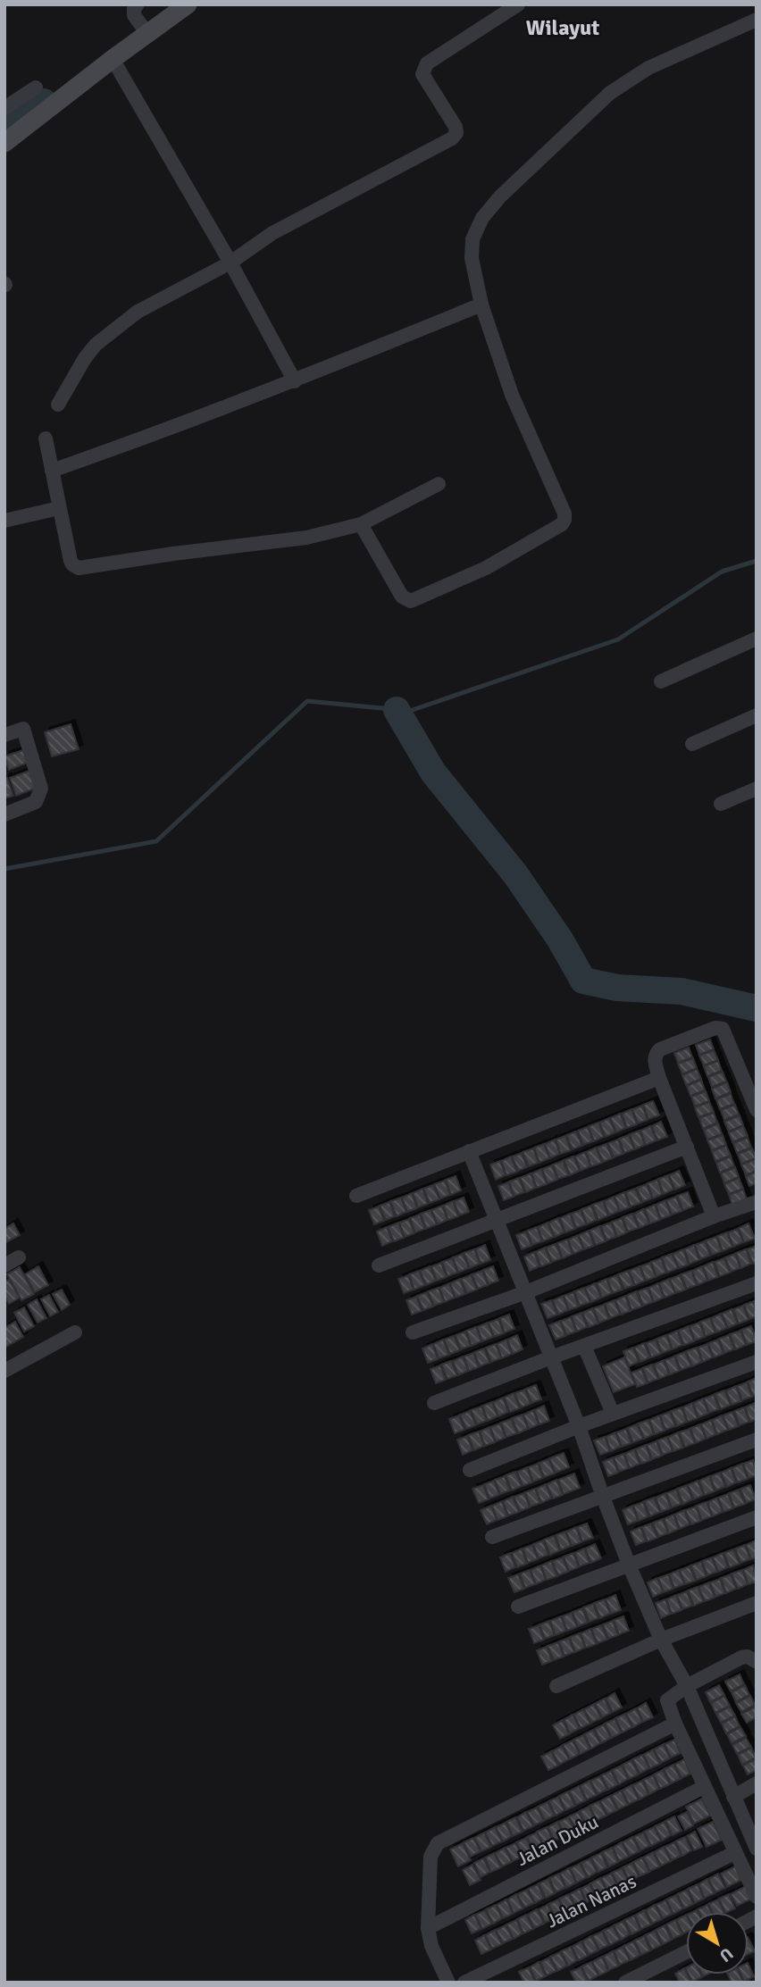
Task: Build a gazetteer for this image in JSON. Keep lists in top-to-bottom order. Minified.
{"streets":{"street":["Jalan Duku","Jalan Nanas"]},"districts":["Wilayut"],"north":"bottom right"}
